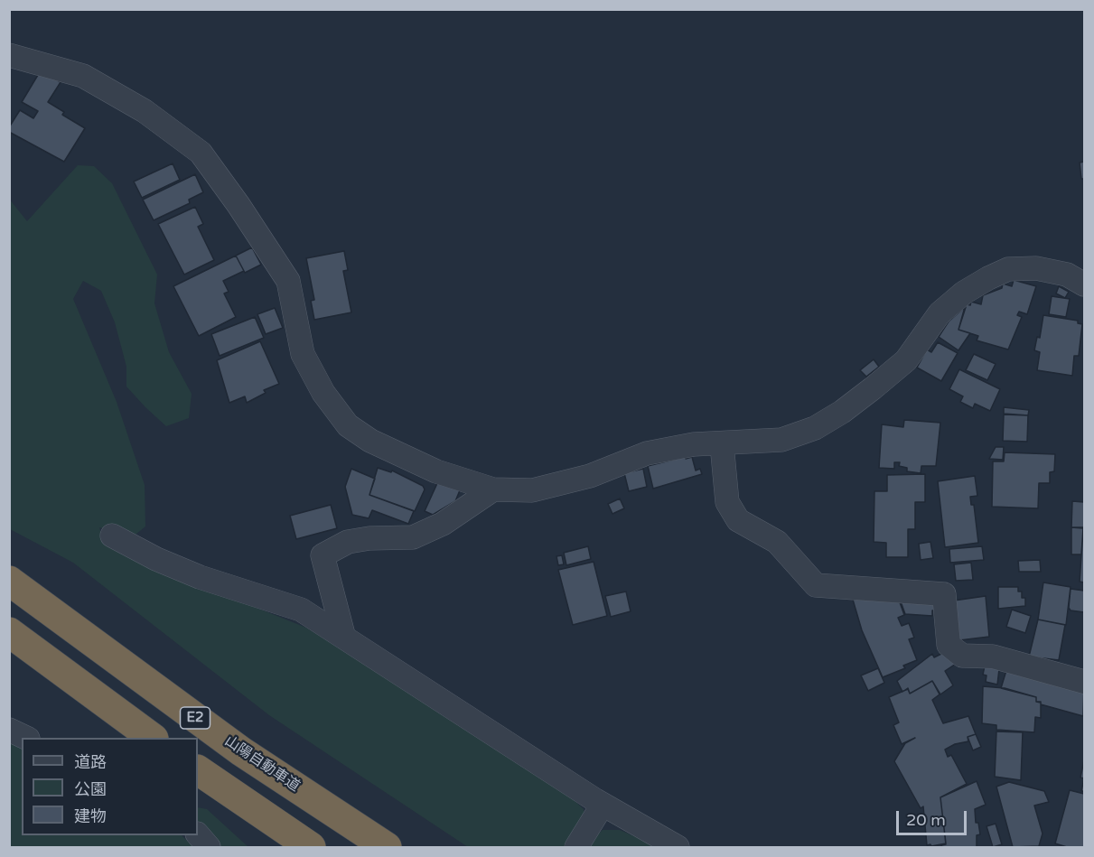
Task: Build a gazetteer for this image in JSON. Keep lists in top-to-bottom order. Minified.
{"streets":{"highway":["E2","山陽自動車道"]},"legend":["道路","公園","建物"],"scale_bar":"20 m"}
